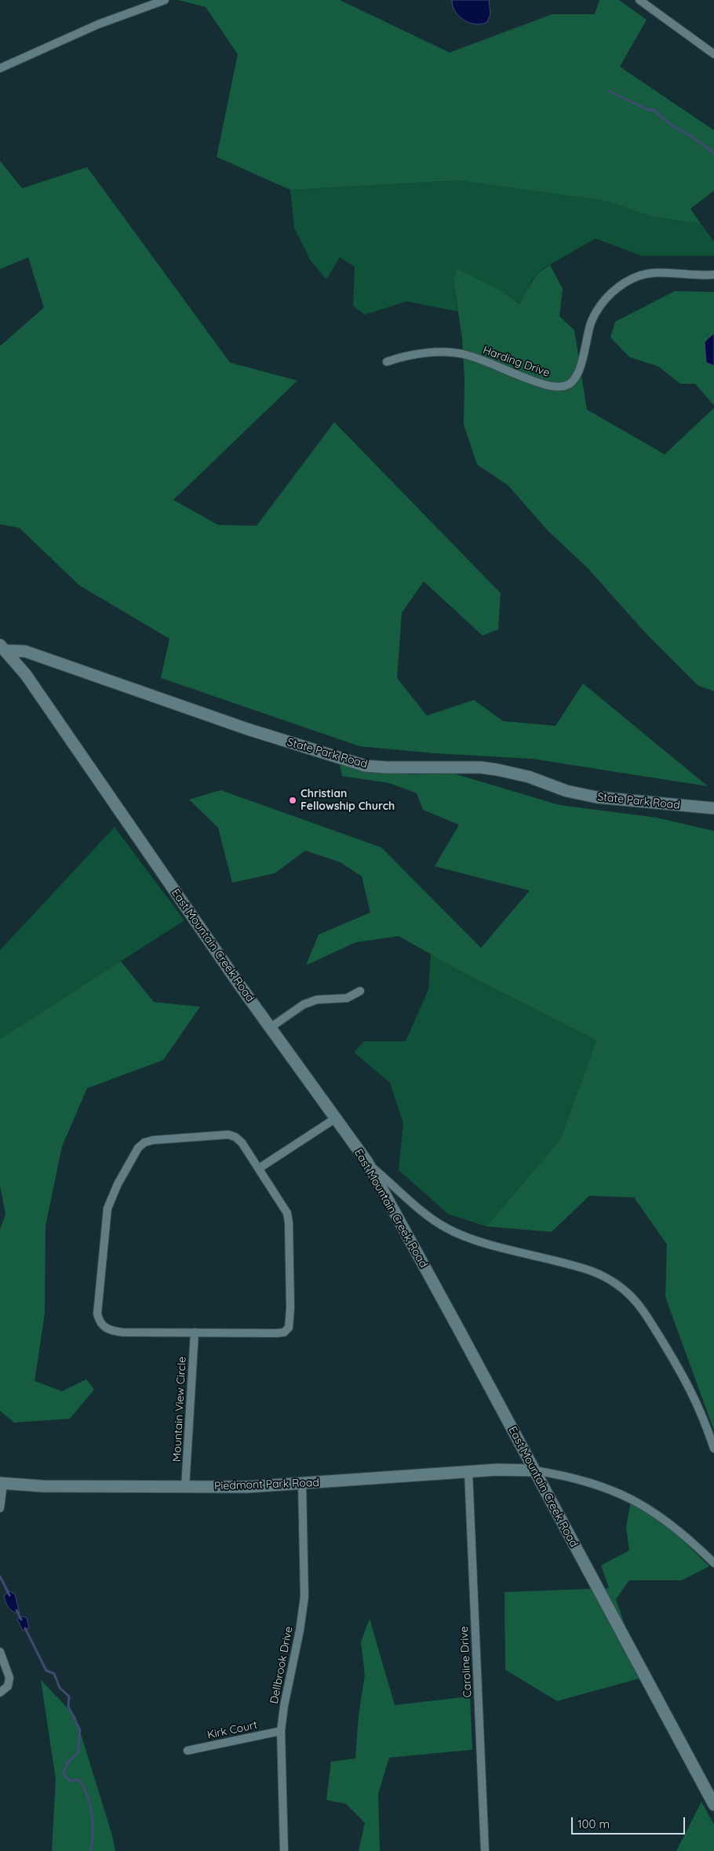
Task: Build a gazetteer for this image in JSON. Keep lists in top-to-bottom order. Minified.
{"streets":{"main road":["State Park Road","East Mountain Creek Road","Piedmont Park Road"],"street":["Harding Drive","Mountain View Circle","Caroline Drive","Dellbrook Drive","Kirk Court"]},"crossings":[["State Park Road","East Mountain Creek Road"],["East Mountain Creek Road","Piedmont Park Road"],["Mountain View Circle","Piedmont Park Road"],["Piedmont Park Road","Caroline Drive"],["Piedmont Park Road","Dellbrook Drive"],["Dellbrook Drive","Kirk Court"]],"places":["Christian Fellowship Church"],"scale_bar":"100 m"}
